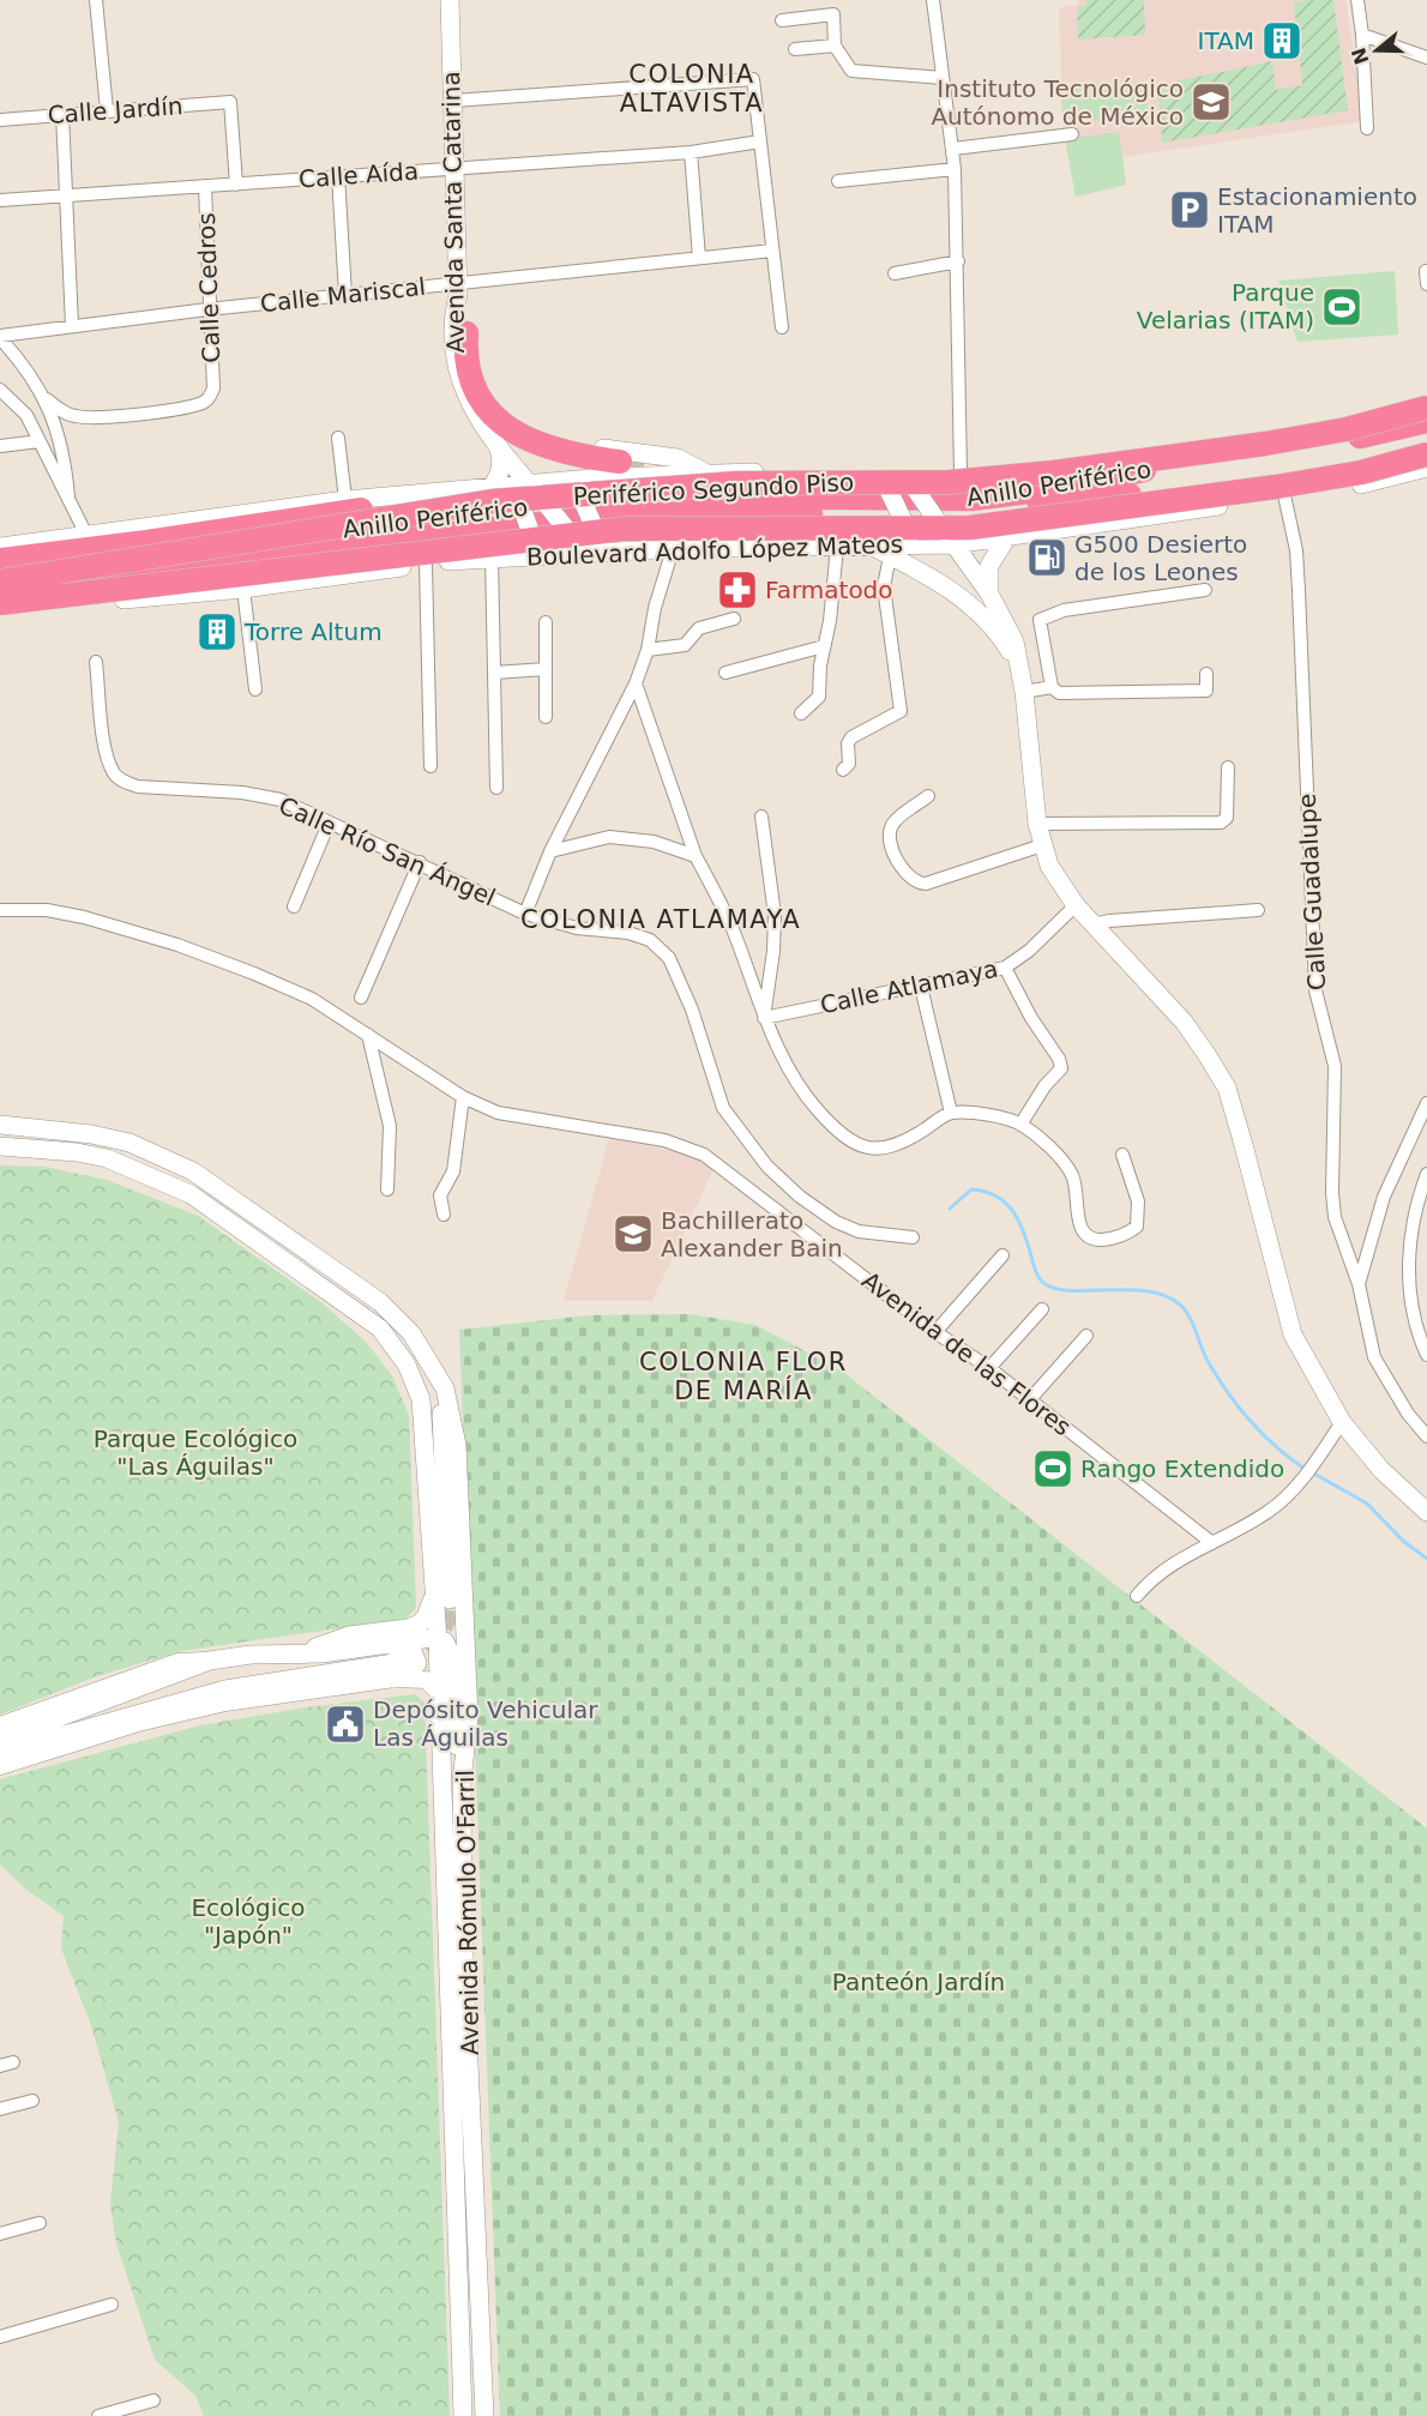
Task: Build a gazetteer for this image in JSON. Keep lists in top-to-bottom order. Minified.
{"streets":{"highway":["Anillo Periférico","Periférico Segundo Piso"],"main road":["Avenida Santa Catarina","Boulevard Adolfo López Mateos","Avenida Rómulo O'Farril"],"street":["Calle Jardín","Calle Aída","Calle Cedros","Calle Mariscal","Calle Río San Ángel","Calle Guadalupe","Calle Atlamaya","Avenida de las Flores"]},"crossings":[["Calle Jardín","Calle Aída"],["Calle Aída","Avenida Santa Catarina"],["Calle Aída","Calle Cedros"],["Avenida Santa Catarina","Calle Mariscal"],["Avenida Santa Catarina","Boulevard Adolfo López Mateos"],["Calle Cedros","Calle Mariscal"],["Anillo Periférico","Boulevard Adolfo López Mateos"],["Anillo Periférico","Calle Guadalupe"],["Boulevard Adolfo López Mateos","Calle Guadalupe"]],"districts":["COLONIA ALTAVISTA","COLONIA ATLAMAYA","COLONIA FLOR DE MARÍA"],"parks":["Parque Ecológico \"Las Águilas\"","Ecológico \"Japón\"","Panteón Jardín"],"places":{"building":["ITAM","Torre Altum"],"school or university":["Instituto Tecnológico Autónomo de México","Bachillerato Alexander Bain"],"parking":["Estacionamiento ITAM"],"sports":["Parque Velarias (ITAM)","Rango Extendido"],"fuel station":["G500 Desierto de los Leones"],"pharmacy":["Farmatodo"],"public building":["Depósito Vehicular Las Águilas"]},"north":"left"}
